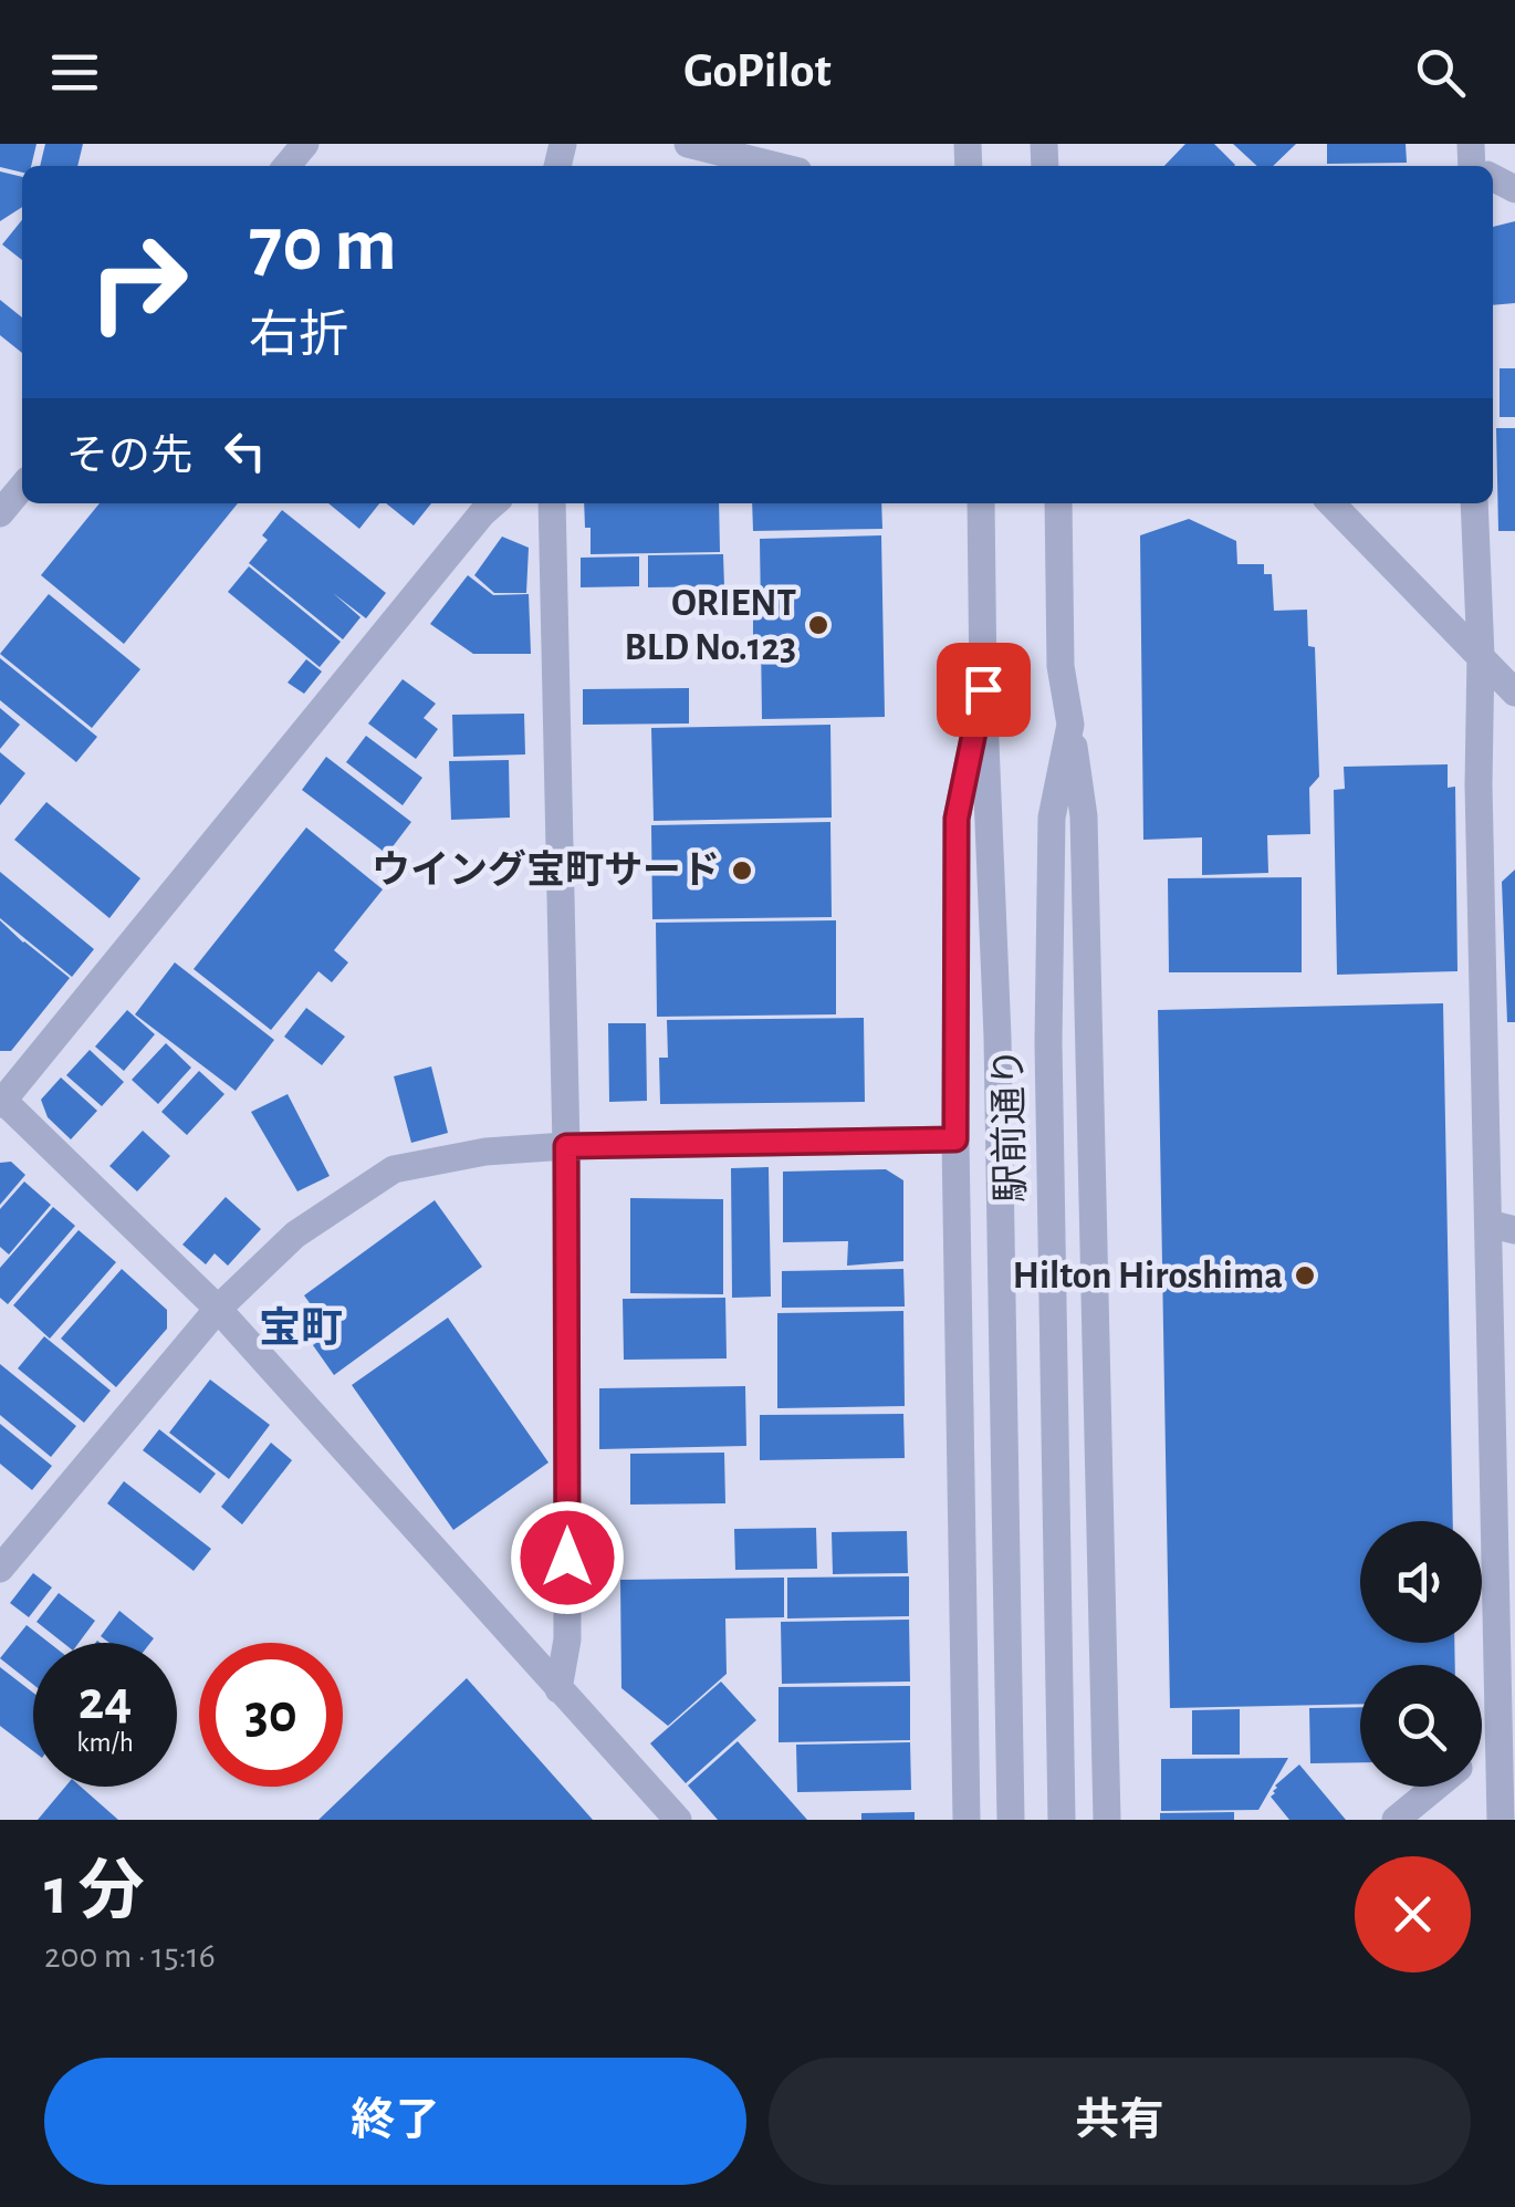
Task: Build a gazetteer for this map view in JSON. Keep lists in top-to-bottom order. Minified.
{"streets":{"street":["駅前通り"]},"districts":["宝町"],"places":["ORIENT BLD No.123","ウイング宝町サード","Hilton Hiroshima"],"page":{"header":"GoPilot","turn":["70 m","右折"],"then":"その先","speed":"24 km/h","limit":"30","heading":["1 分","200 m · 15:16"],"buttons":["終了","共有"]}}
